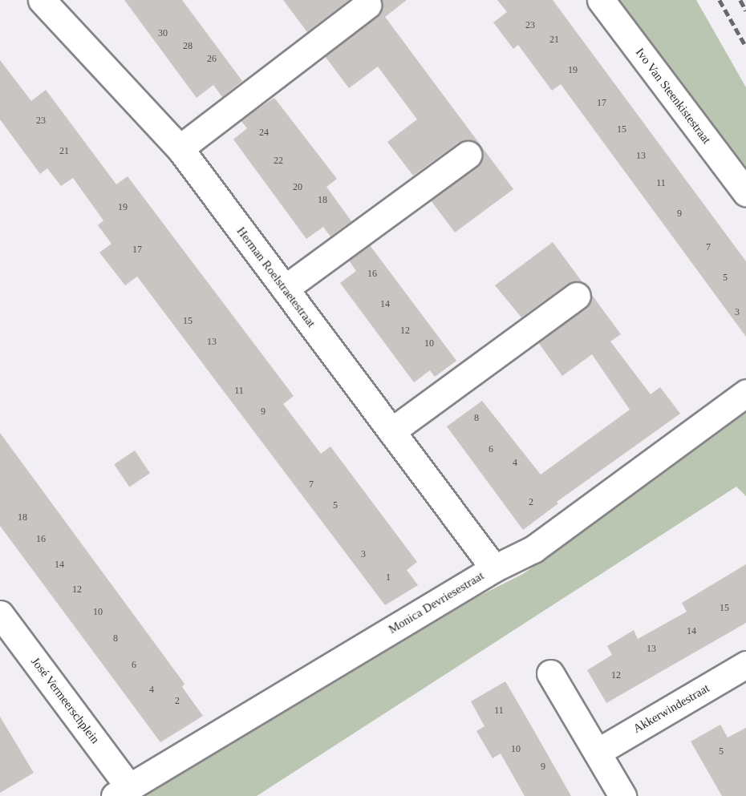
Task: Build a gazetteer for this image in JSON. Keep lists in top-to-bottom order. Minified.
{"streets":{"street":["Ivo Van Steenkistestraat","Herman Roelstraetestraat","Monica Devriesestraat","José Vermeerschplein","Akkerwindestraat"]},"crossings":[["Herman Roelstraetestraat","Monica Devriesestraat"],["Monica Devriesestraat","José Vermeerschplein"]],"house_numbers":["23","30","21","28","26","19","17","23","15","24","21","13","22","11","20","18","19","9","7","17","16","5","14","3","15","12","13","10","11","9","8","6","4","7","2","5","18","16","3","14","1","12","15","10","14","8","13","6","12","4","2","11","10","5","9"]}
